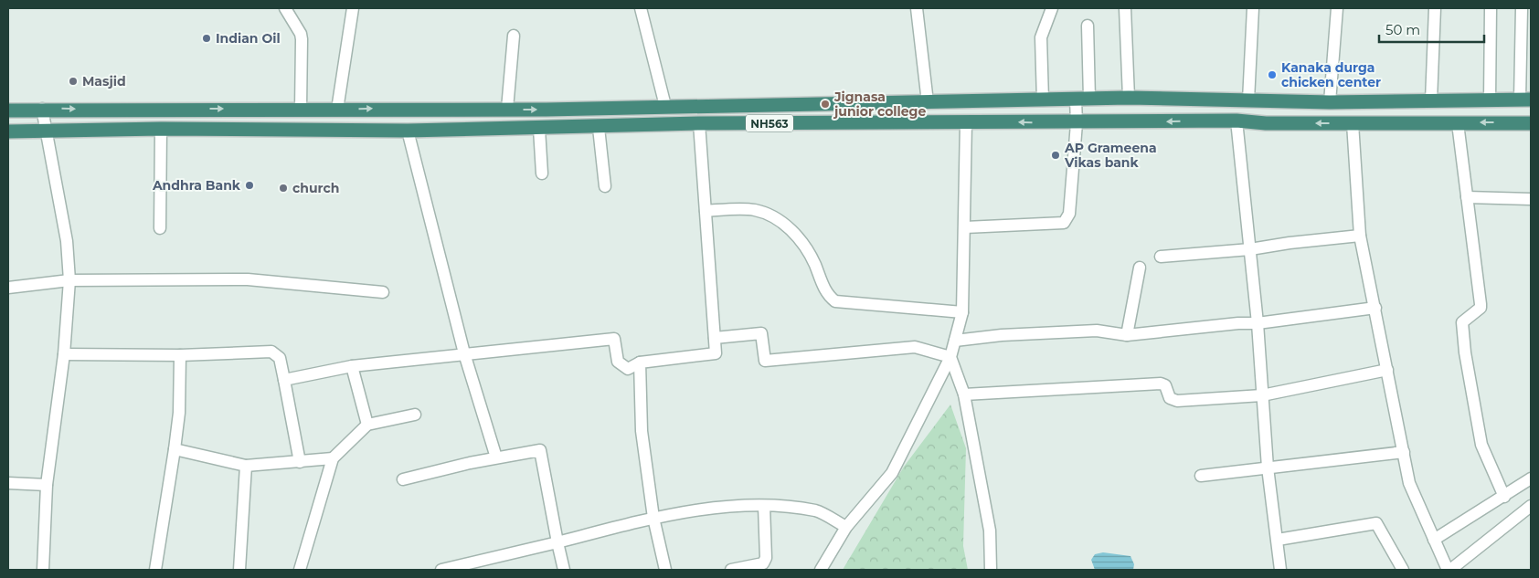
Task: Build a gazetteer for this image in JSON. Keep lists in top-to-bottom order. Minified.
{"streets":{"highway":["NH563"]},"places":["Indian Oil","Kanaka durga chicken center","Masjid","Jignasa junior college","AP Grameena Vikas bank","Andhra Bank","church"],"scale_bar":"50 m"}
